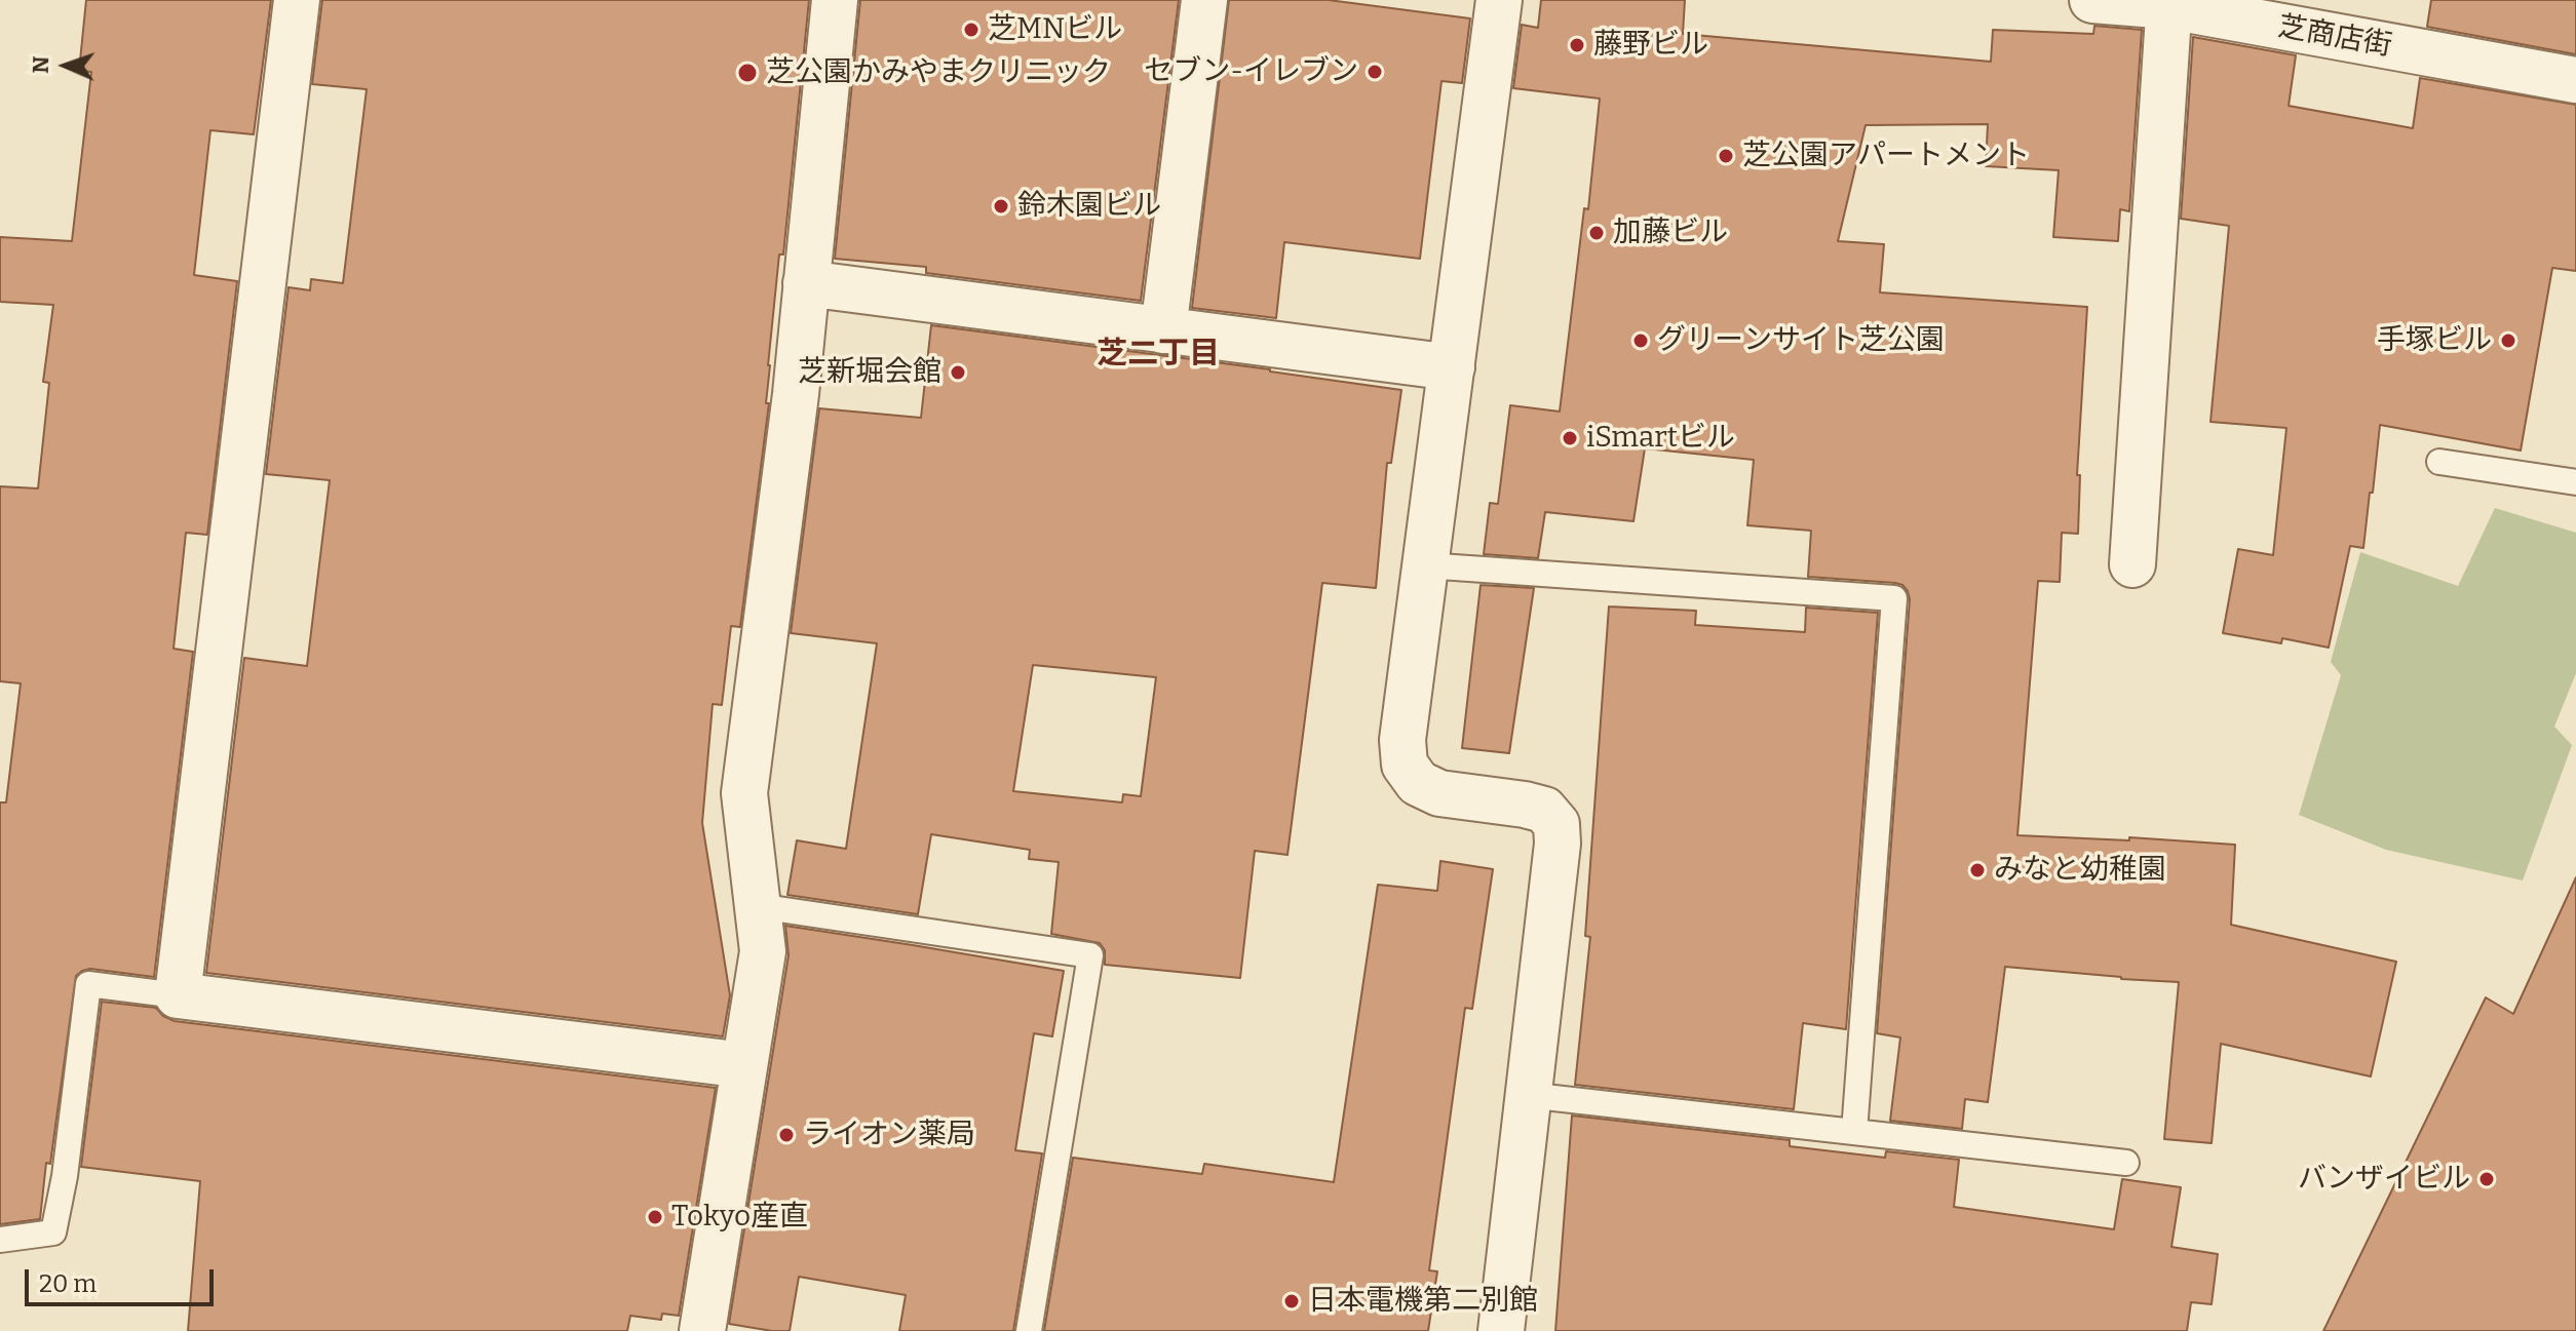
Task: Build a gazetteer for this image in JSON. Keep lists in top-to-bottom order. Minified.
{"streets":{"street":["芝商店街"]},"districts":["芝二丁目"],"places":["芝MNビル","藤野ビル","セブン-イレブン","芝公園かみやまクリニック","芝公園アパートメント","鈴木園ビル","加藤ビル","グリーンサイト芝公園","手塚ビル","芝新堀会館","iSmartビル","みなと幼稚園","ライオン薬局","バンザイビル","Tokyo産直","日本電機第二別館"],"scale_bar":"20 m","north":"left"}
